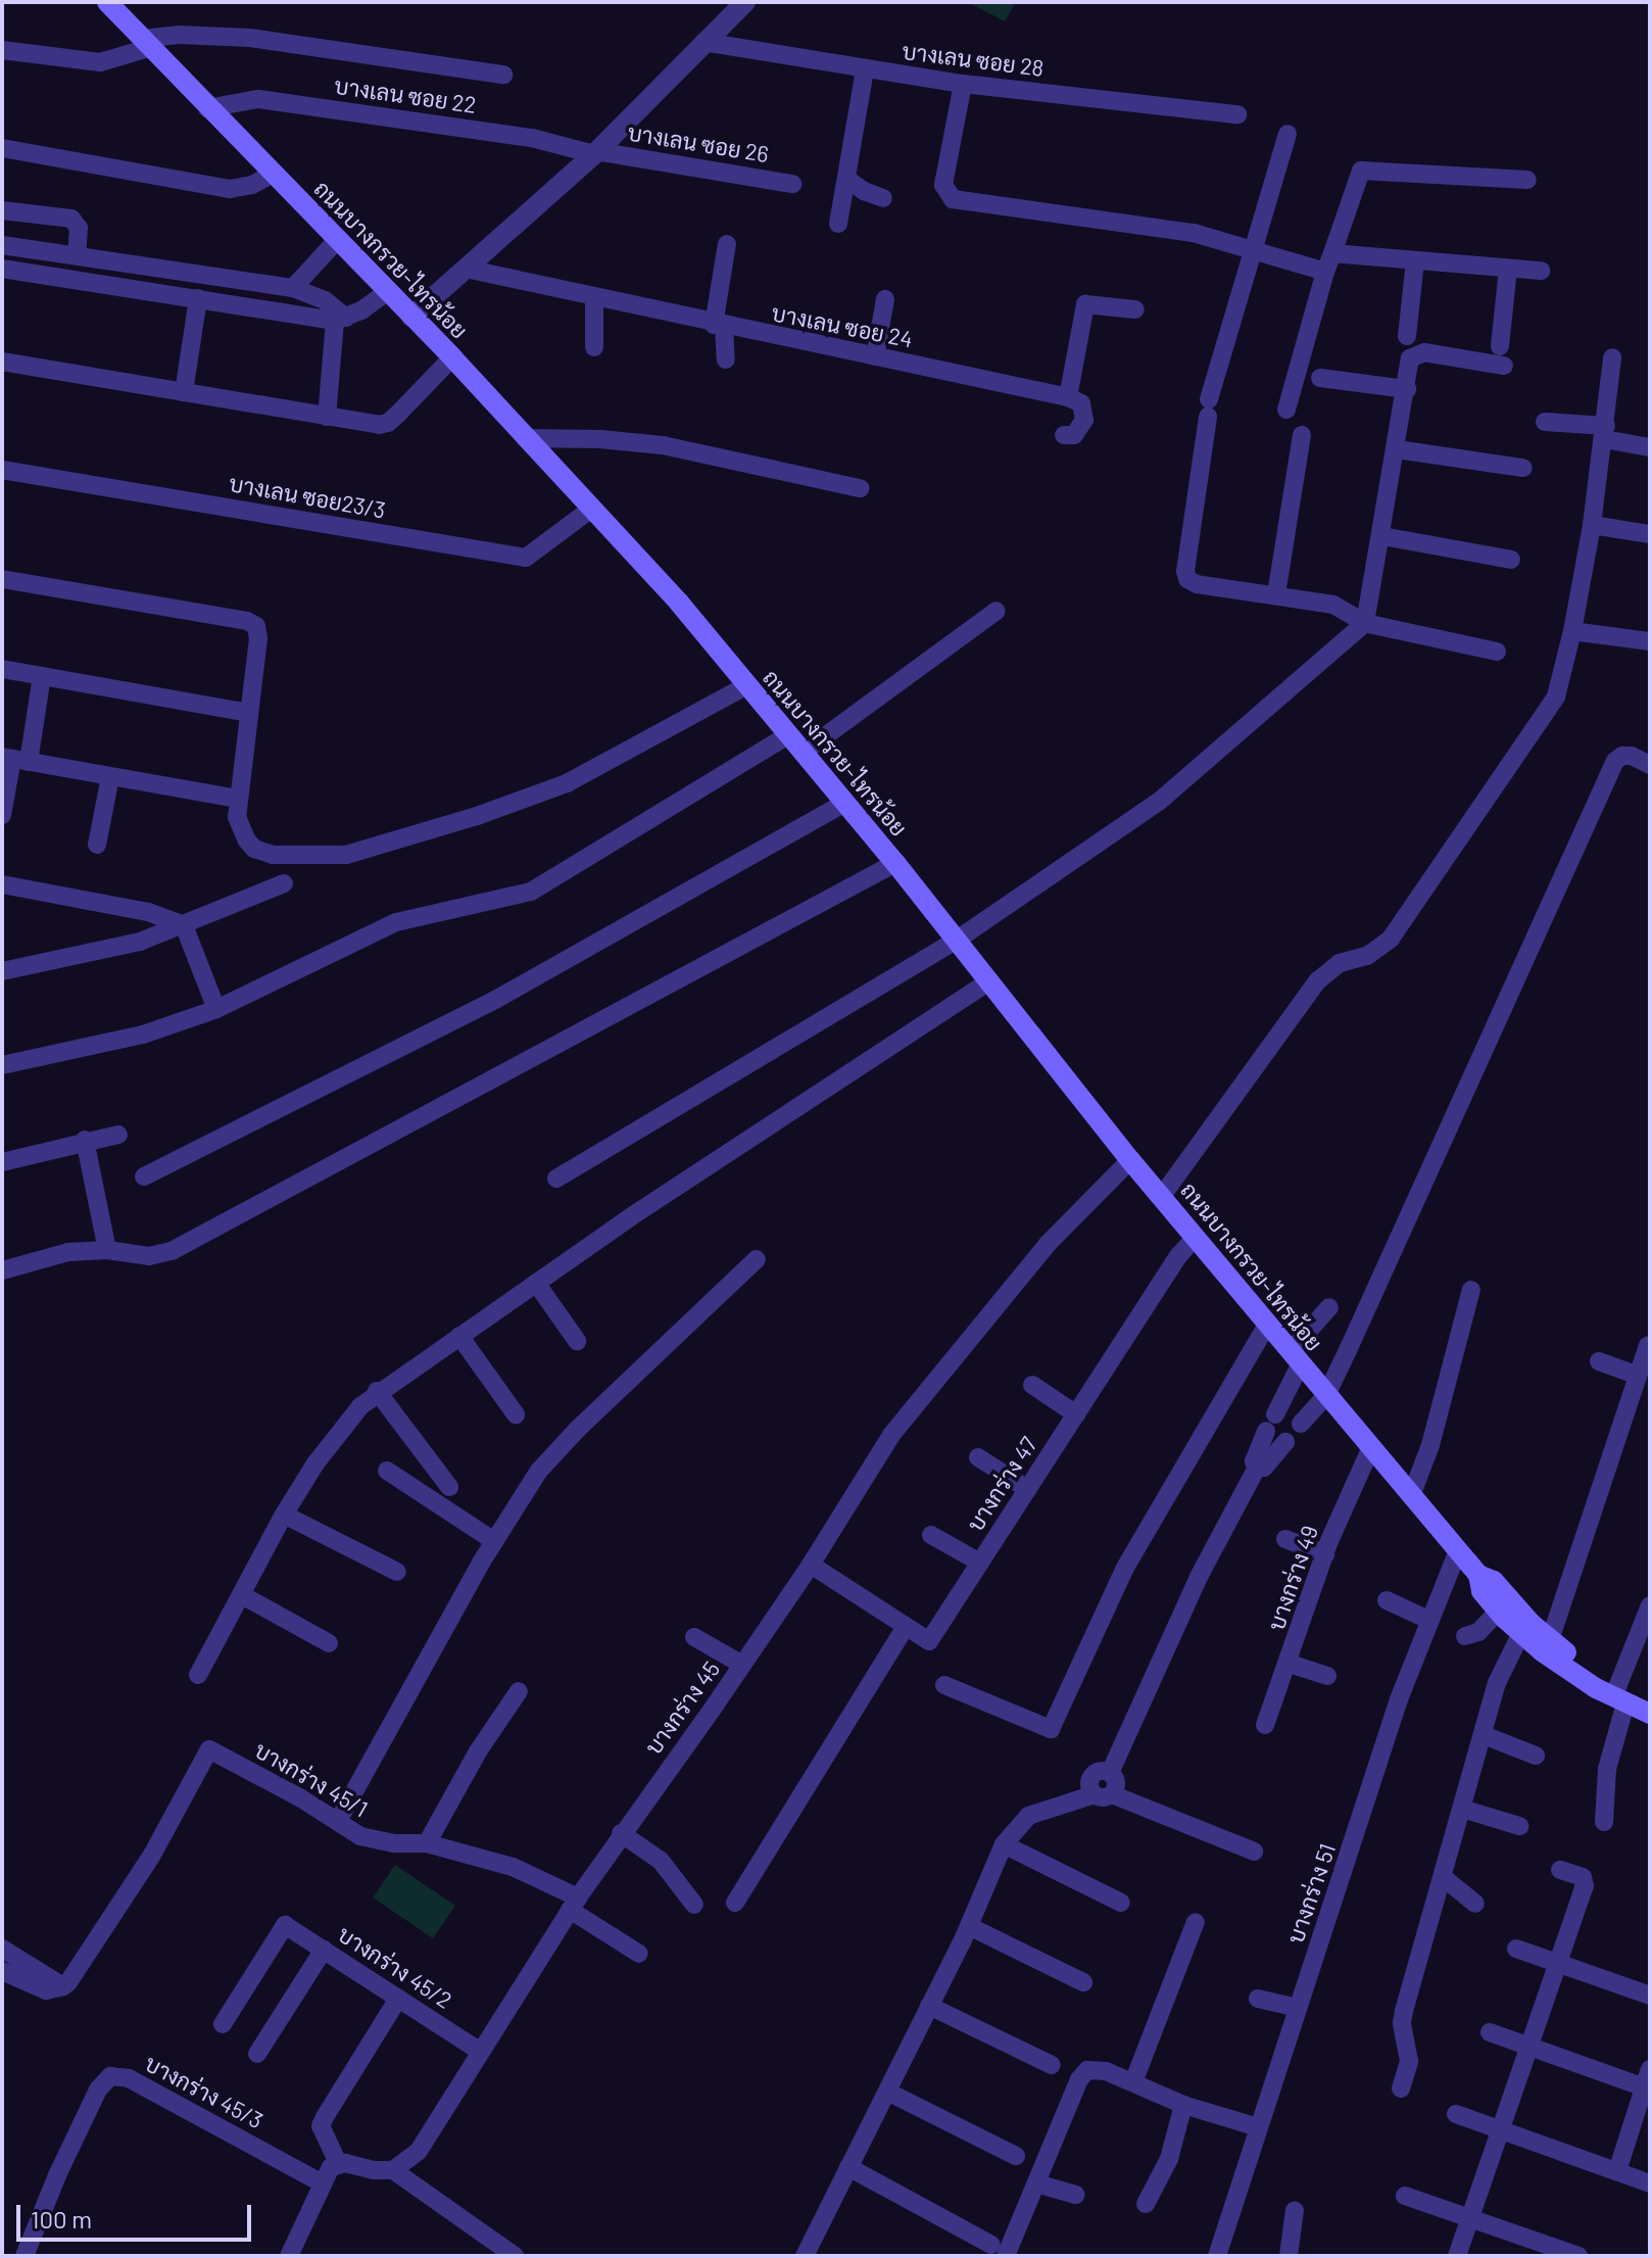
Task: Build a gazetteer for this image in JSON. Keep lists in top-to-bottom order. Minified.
{"streets":{"main road":["ถนนบางกรวย-ไทรน้อย"],"street":["บางเลน ซอย 28","บางเลน ซอย 22","บางเลน ซอย 26","บางเลน ซอย 24","บางเลน ซอย23/3","บางกร่าง 47","บางกร่าง 49","บางกร่าง 45","บางกร่าง 45/1","บางกร่าง 51","บางกร่าง 45/2","บางกร่าง 45/3"]},"crossings":[["บางเลน ซอย 22","บางเลน ซอย 26"],["บางเลน ซอย 22","ถนนบางกรวย-ไทรน้อย"],["ถนนบางกรวย-ไทรน้อย","บางเลน ซอย23/3"],["ถนนบางกรวย-ไทรน้อย","บางกร่าง 47"],["ถนนบางกรวย-ไทรน้อย","บางกร่าง 49"],["ถนนบางกรวย-ไทรน้อย","บางกร่าง 45"],["ถนนบางกรวย-ไทรน้อย","บางกร่าง 51"],["บางกร่าง 47","บางกร่าง 45"],["บางกร่าง 45","บางกร่าง 45/1"],["บางกร่าง 45","บางกร่าง 45/2"]],"scale_bar":"100 m"}
